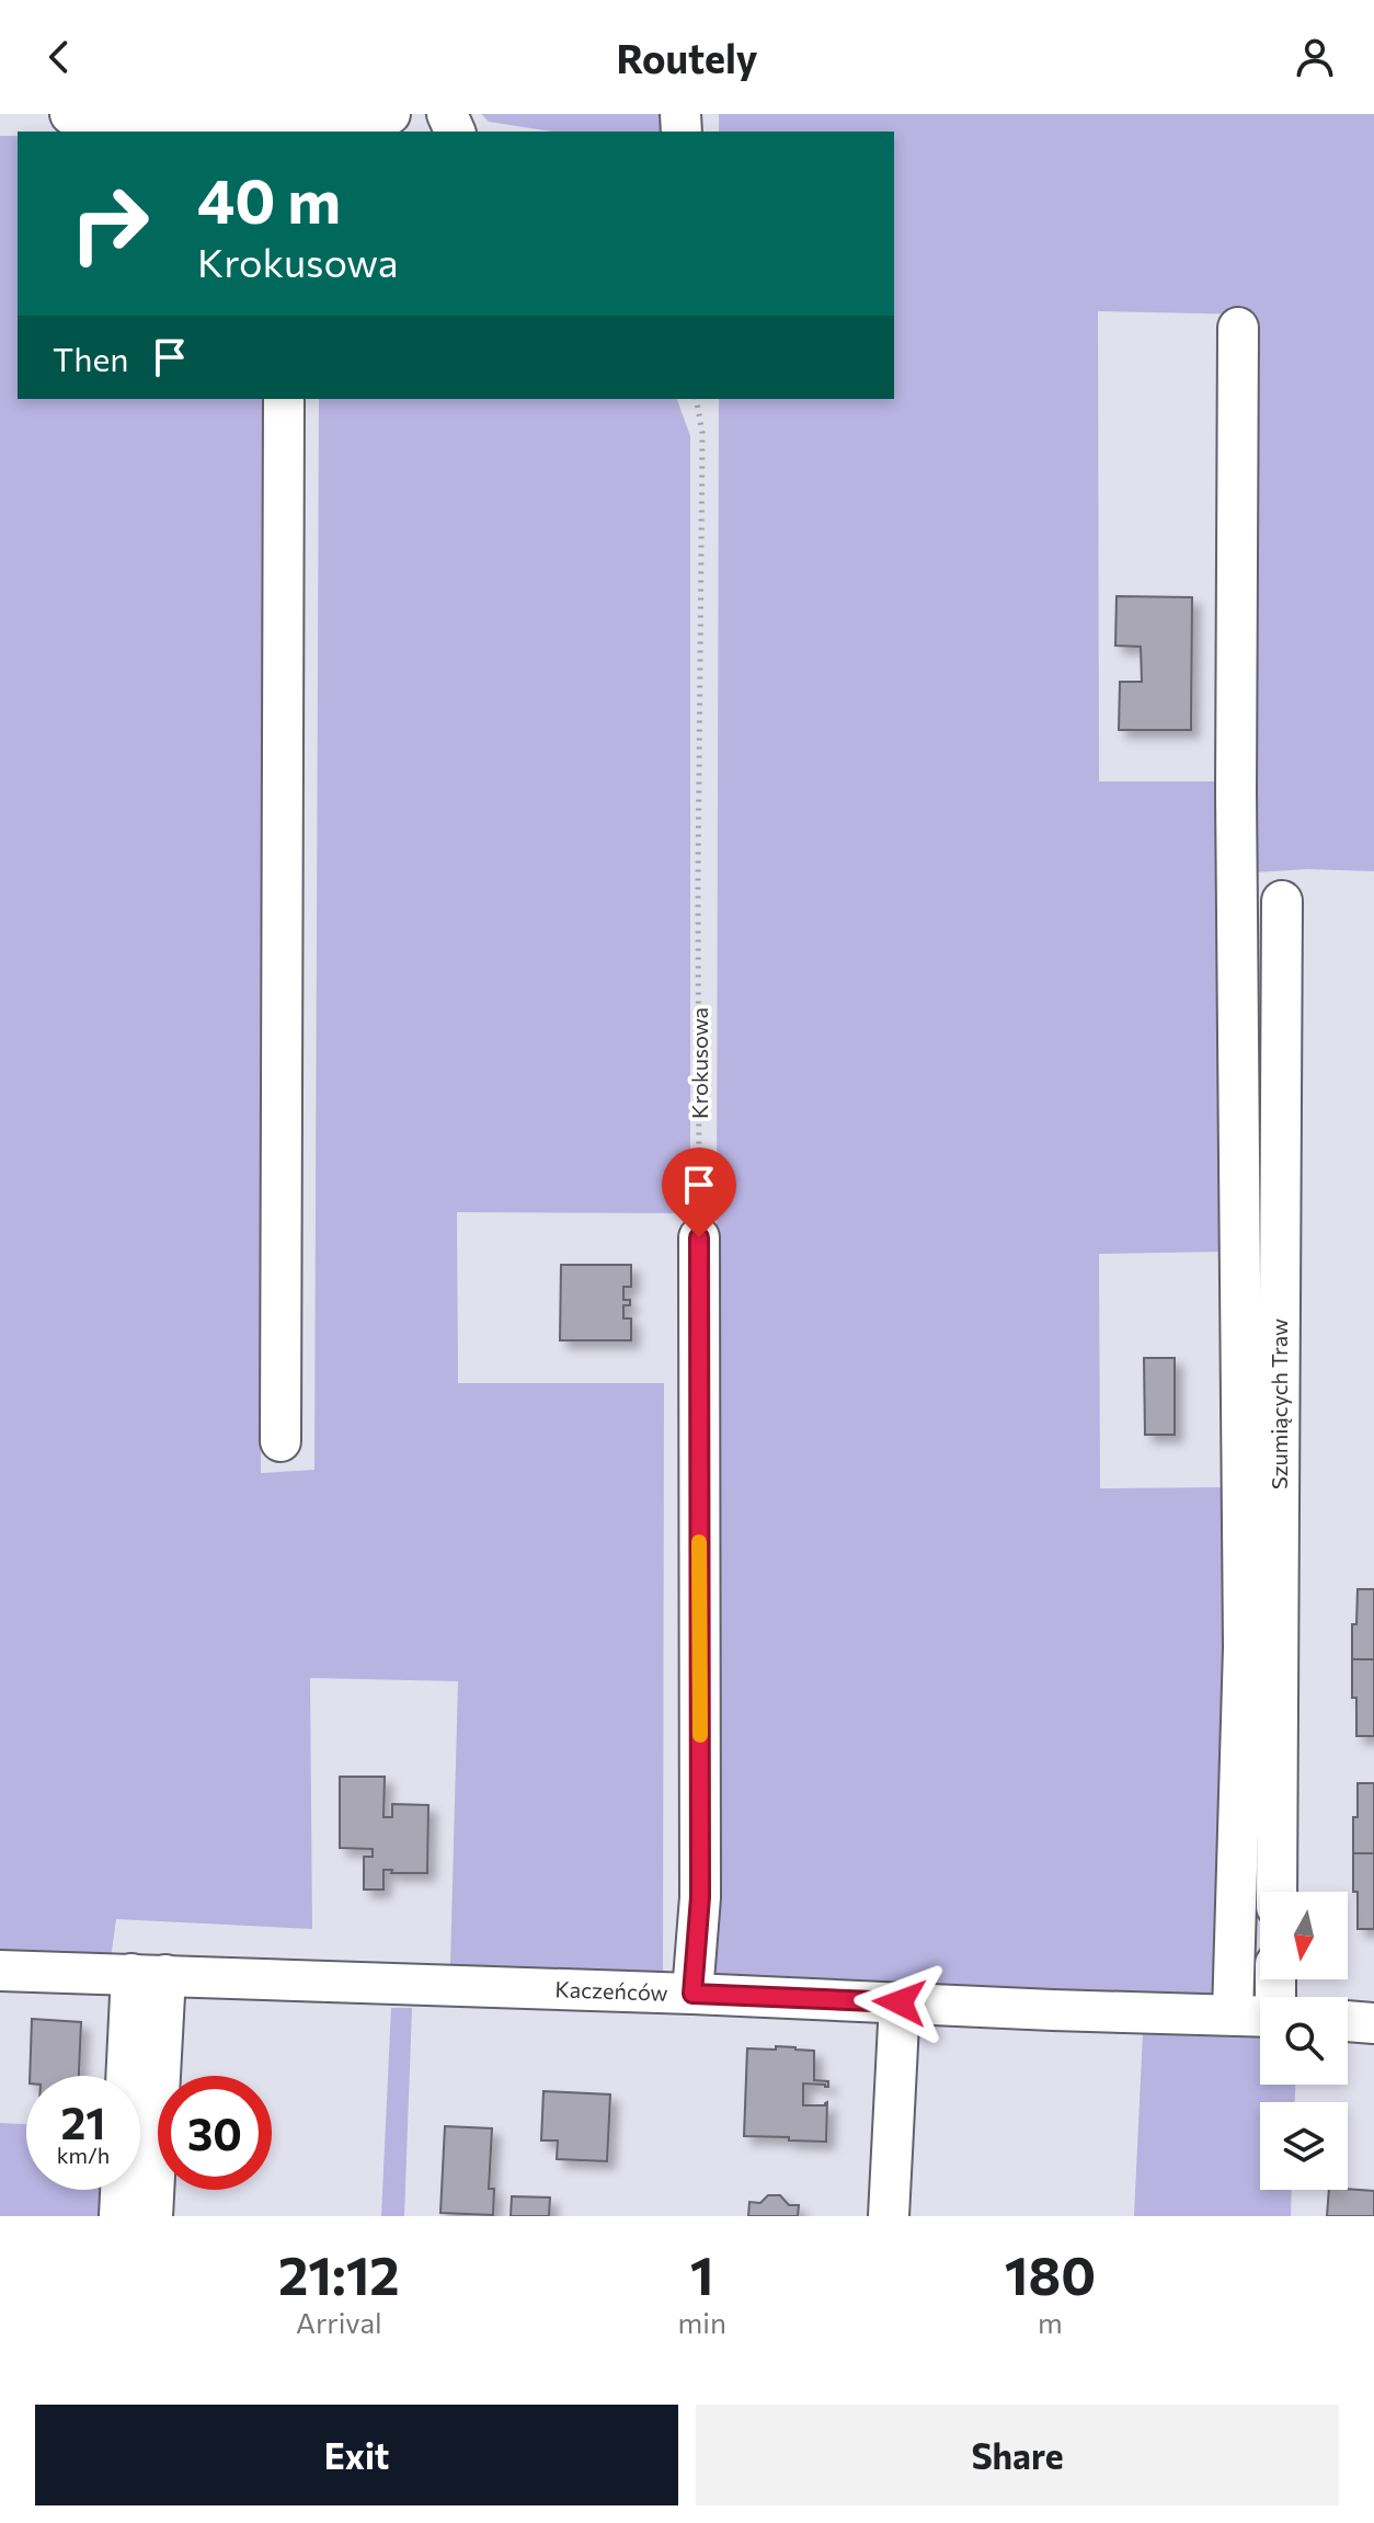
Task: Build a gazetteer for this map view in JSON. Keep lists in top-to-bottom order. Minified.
{"streets":{"street":["Szumiących Traw","Kaczeńców"],"path":["Krokusowa"]},"north":"bottom","page":{"header":"Routely","turn":["40 m","Krokusowa"],"then":"Then","speed":"21 km/h","limit":"30","eta":["21:12","Arrival","1","min","180","m"],"buttons":["Exit","Share"]}}
